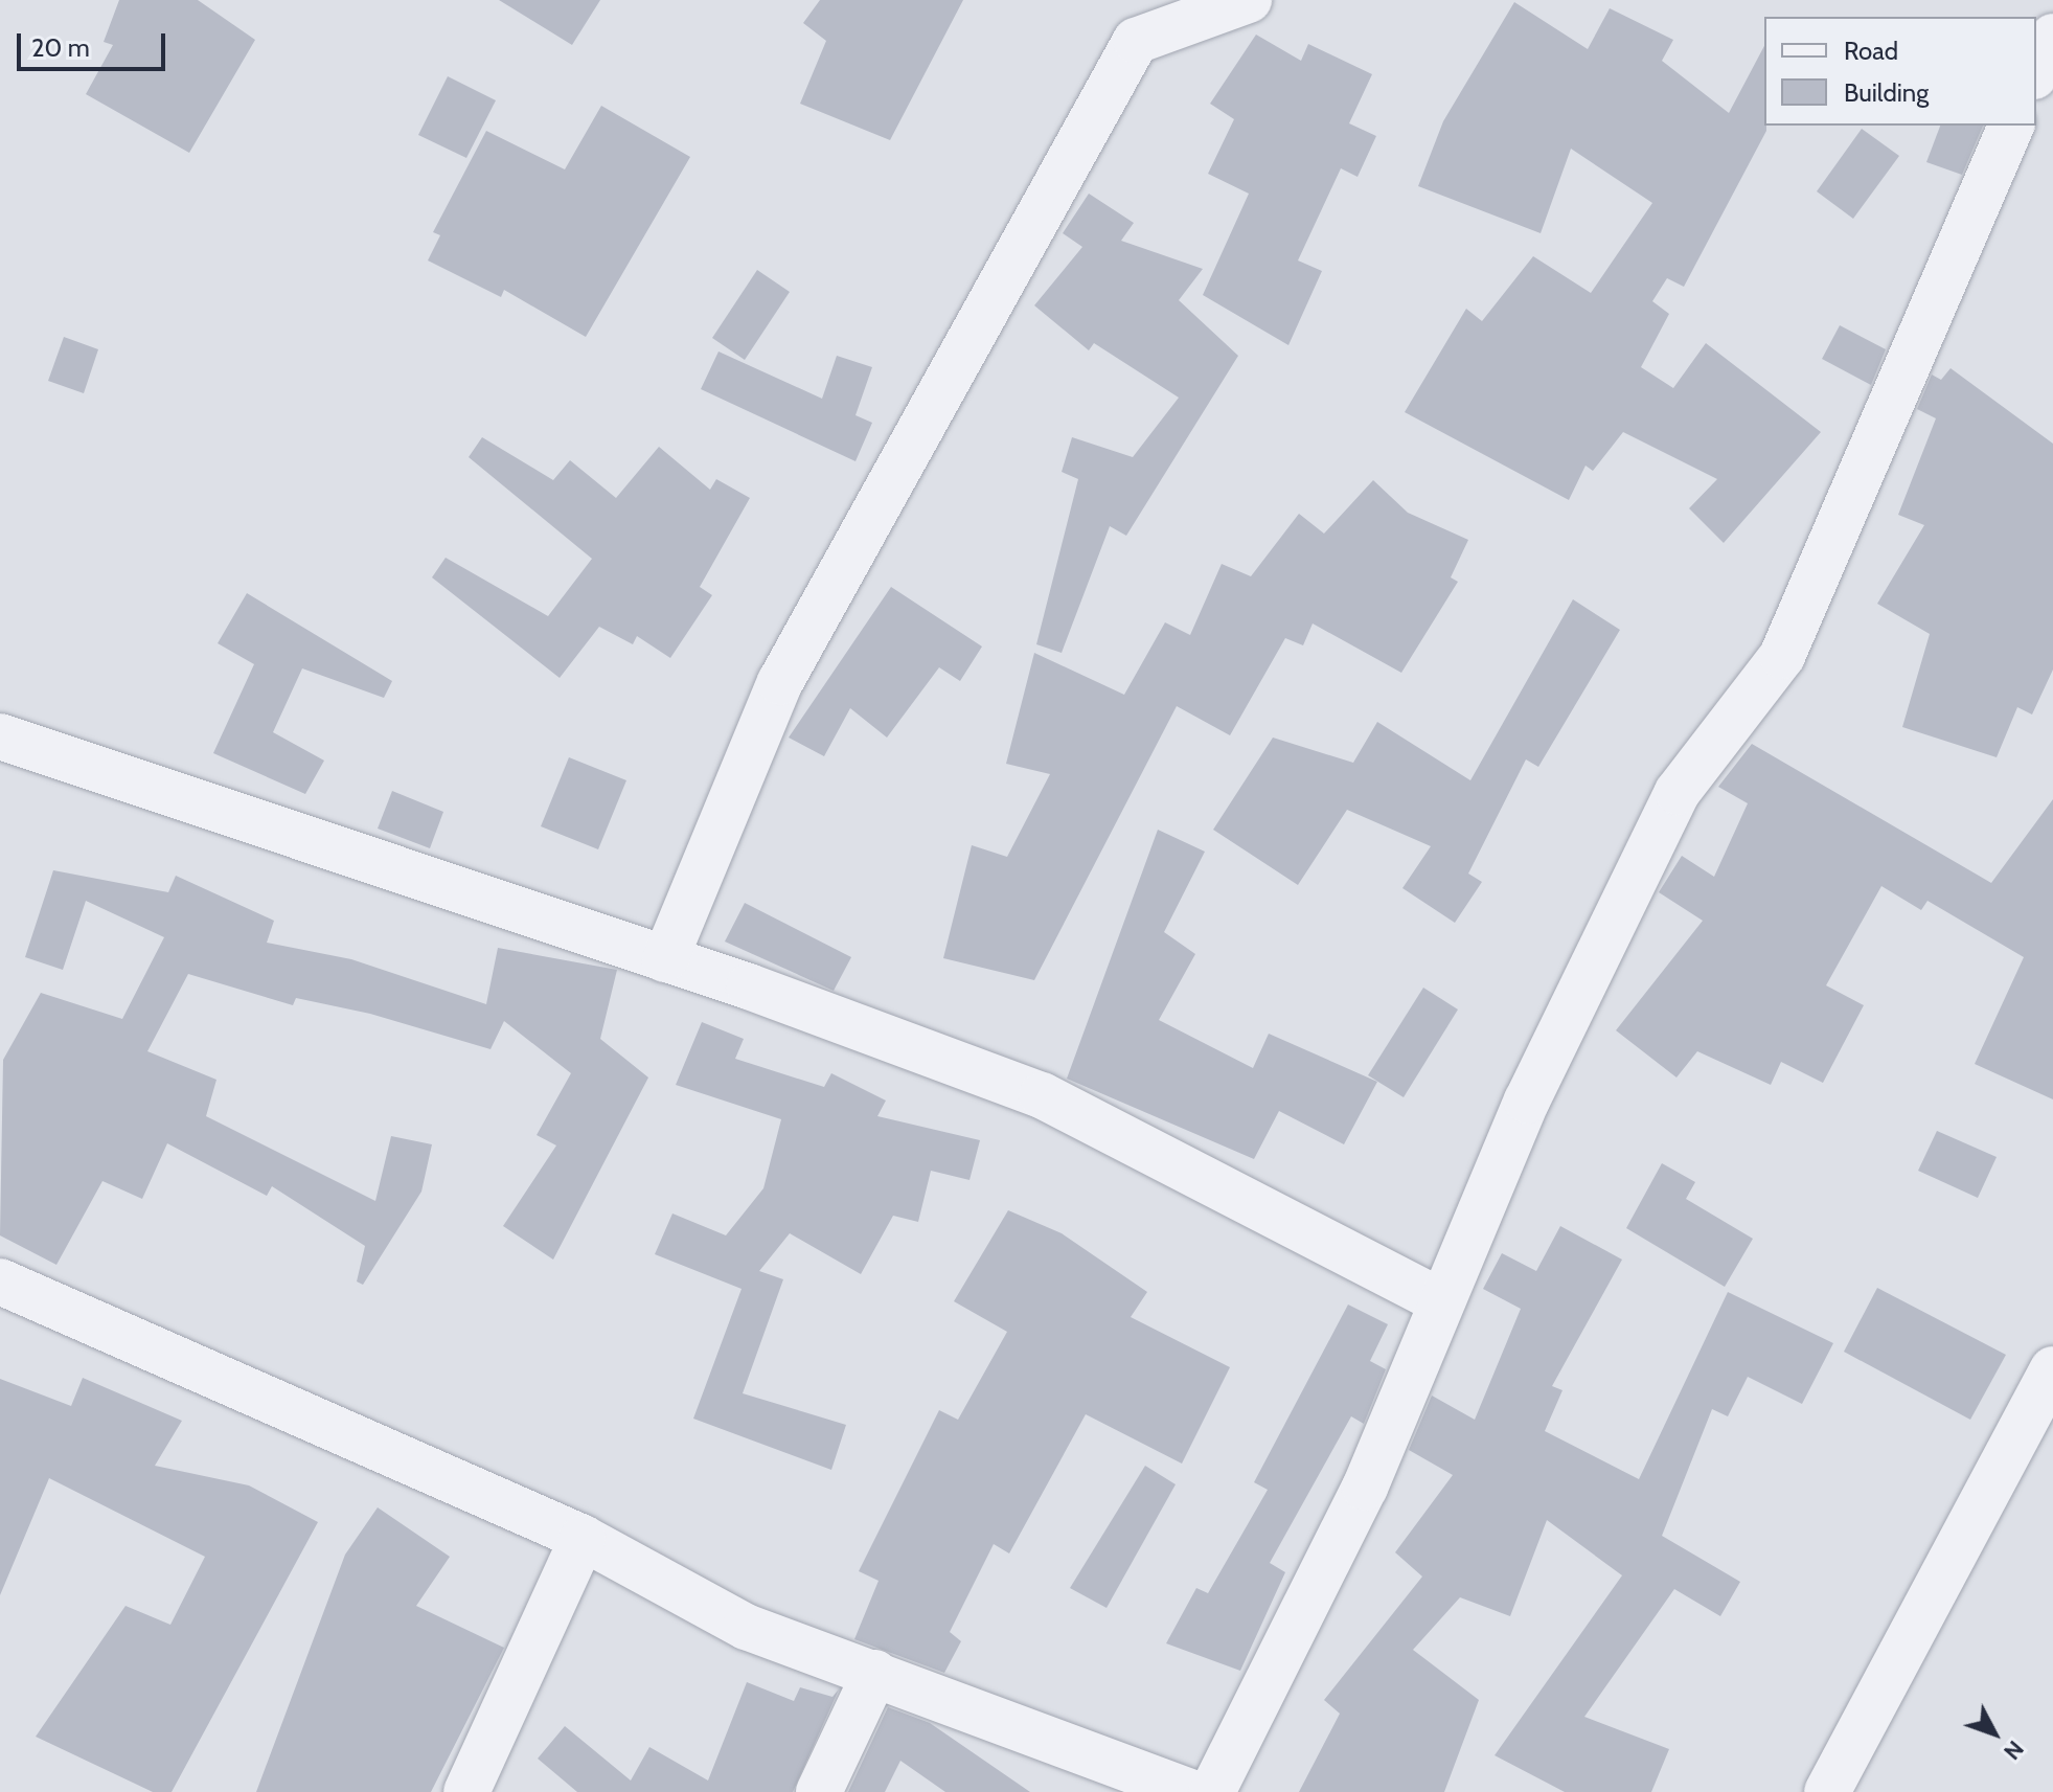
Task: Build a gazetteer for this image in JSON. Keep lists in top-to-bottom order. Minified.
{"legend":["Road","Building"],"scale_bar":"20 m","north":"bottom right"}
